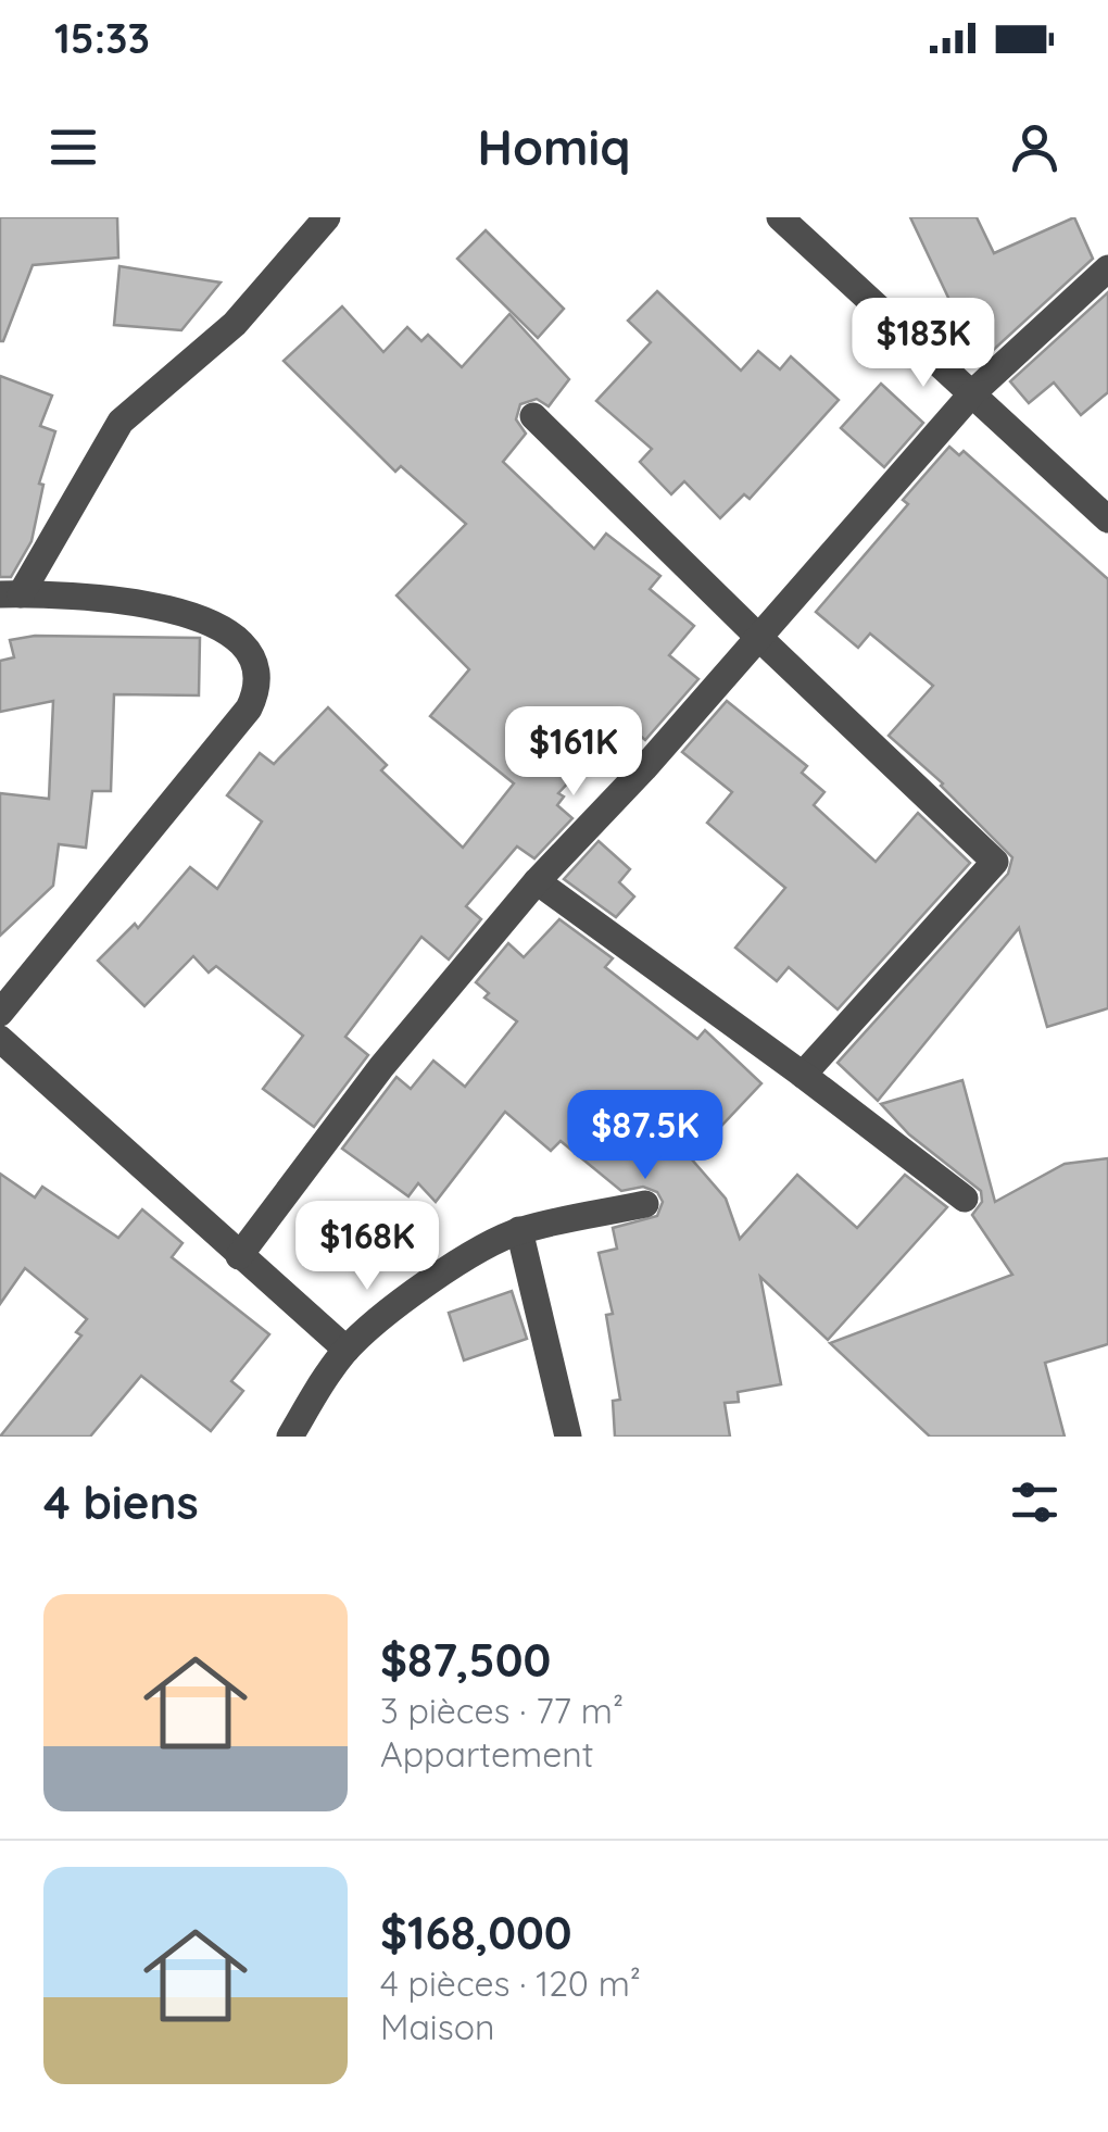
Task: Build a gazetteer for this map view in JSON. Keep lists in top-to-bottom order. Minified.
{"page":{"status":"15:33","header":"Homiq","price":["$183K","$161K","$87.5K","$168K"],"heading":"4 biens","list":[{"name":"$87,500","note":"3 pièces · 77 m² · Appartement"},{"name":"$168,000","note":"4 pièces · 120 m² · Maison"}]}}
